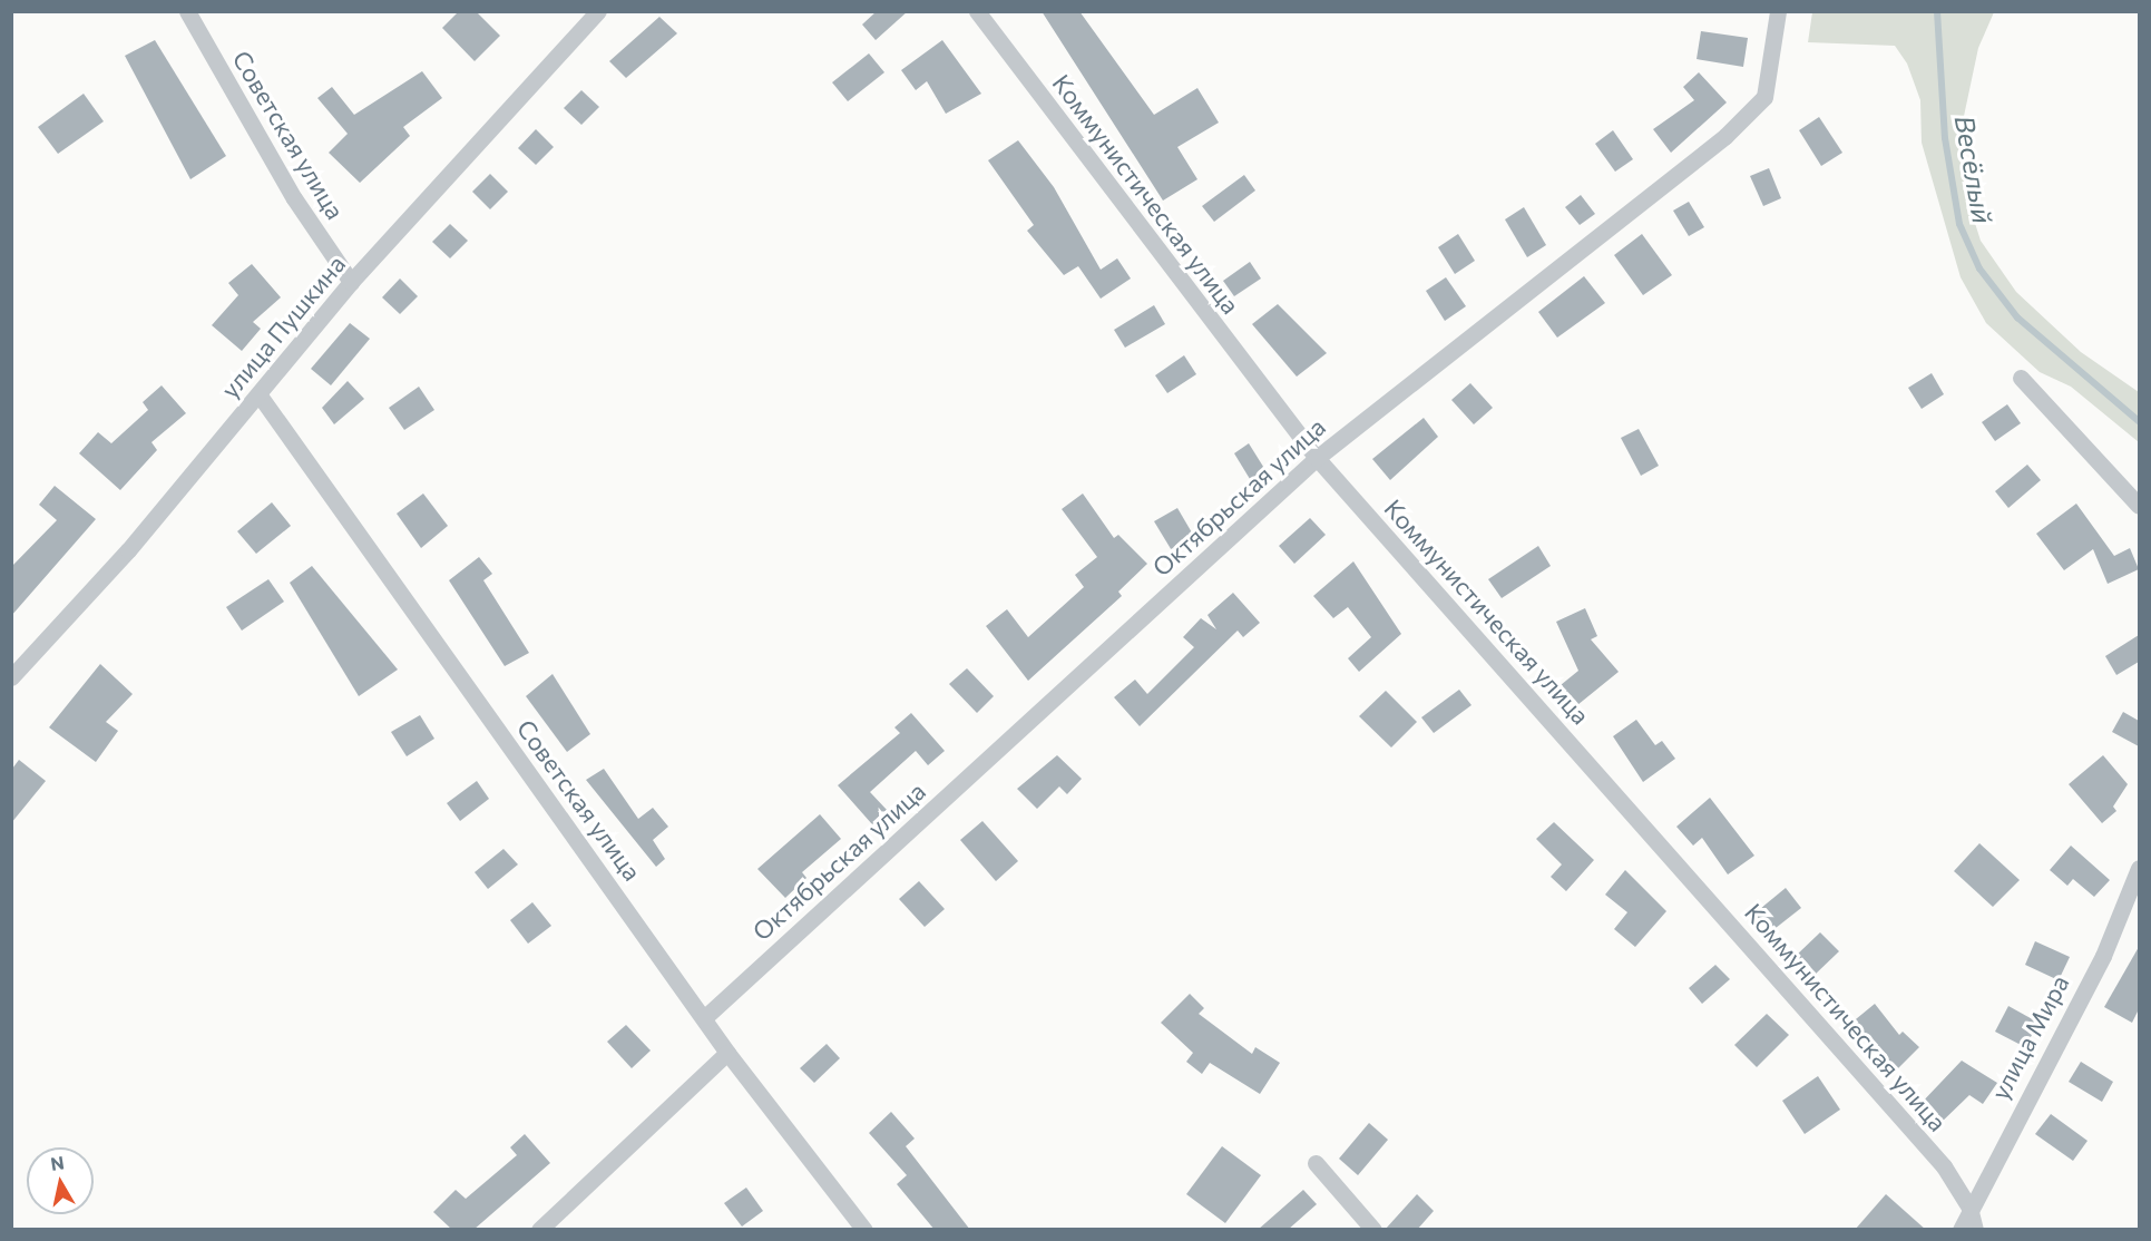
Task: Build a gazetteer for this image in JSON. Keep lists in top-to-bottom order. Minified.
{"streets":{"street":["Советская улица","Коммунистическая улица","улица Пушкина","Октябрьская улица","улица Мира"]},"crossings":[["Советская улица","улица Пушкина"],["Советская улица","Октябрьская улица"],["Коммунистическая улица","Октябрьская улица"],["Коммунистическая улица","улица Мира"]],"water":["Весёлый"],"north":"top"}
